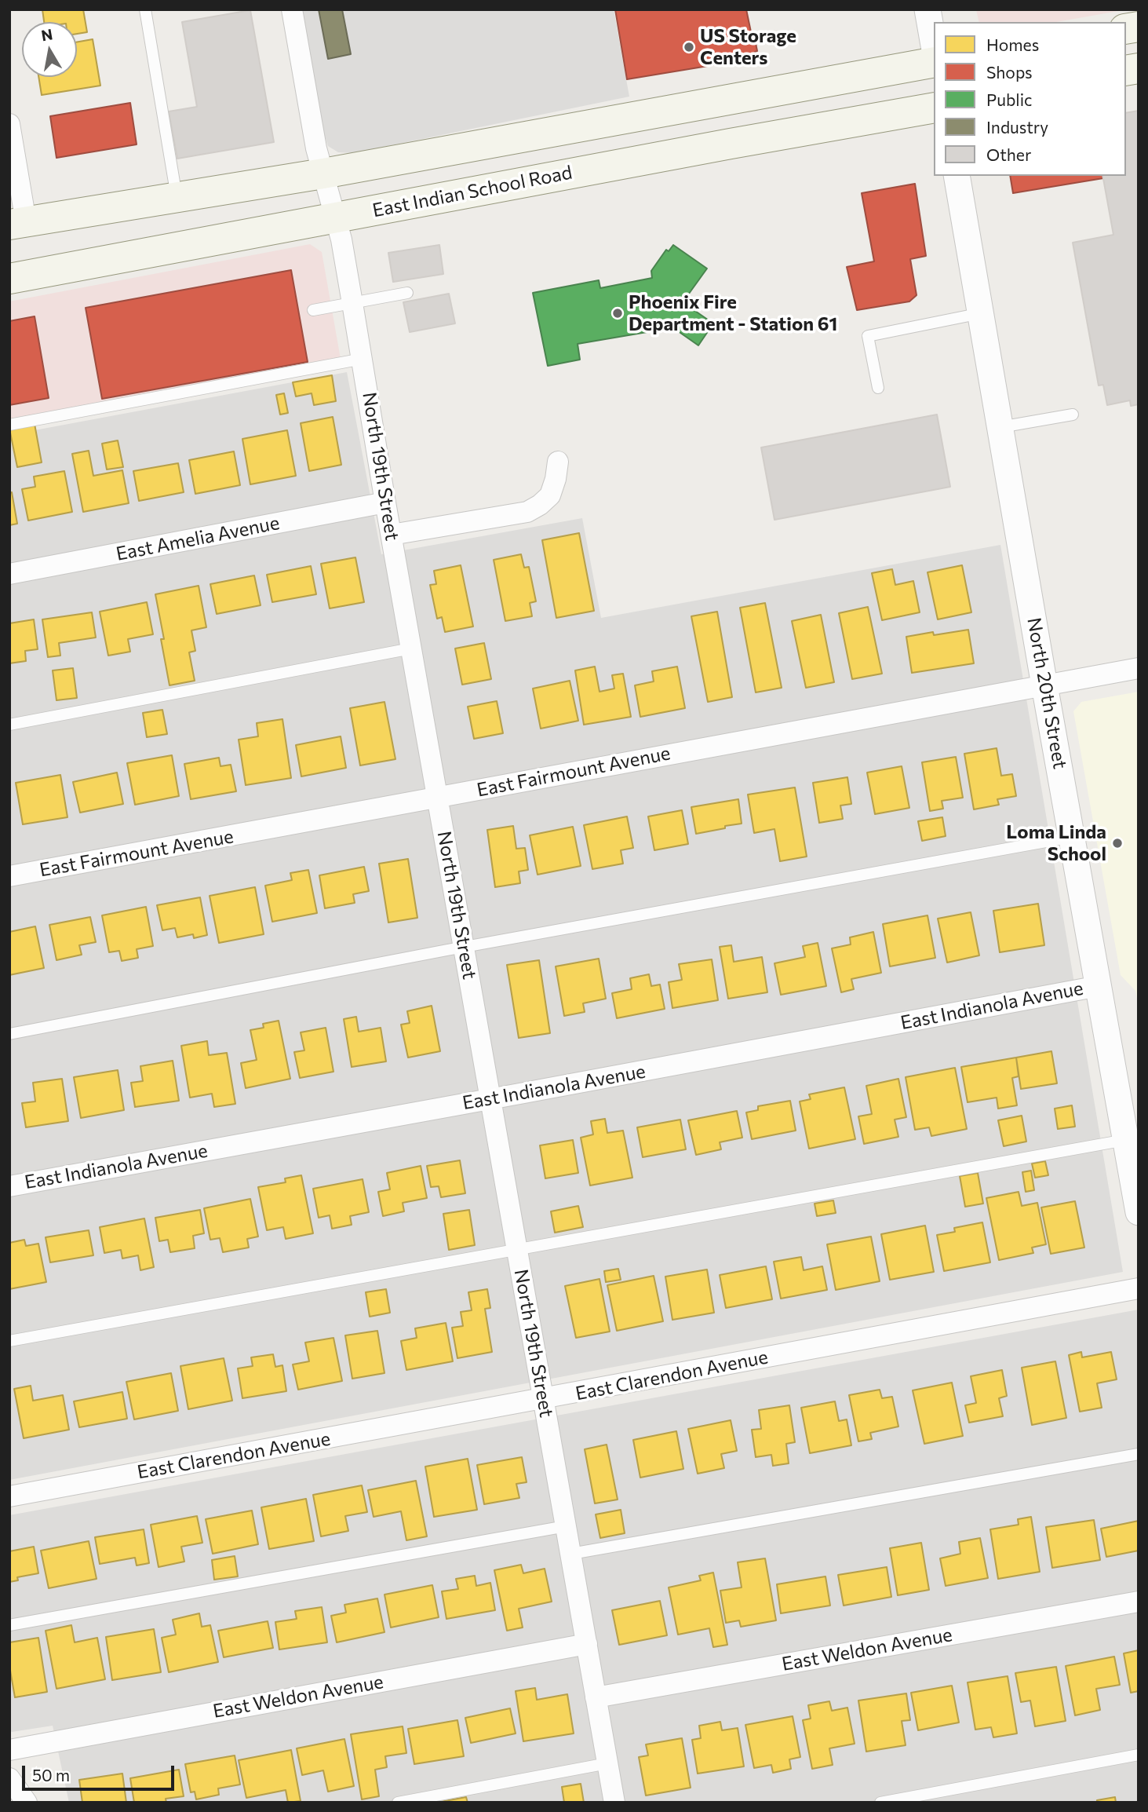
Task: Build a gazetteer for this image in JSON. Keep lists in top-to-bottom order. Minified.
{"streets":{"main road":["East Indian School Road"],"street":["North 19th Street","East Amelia Avenue","North 20th Street","East Fairmount Avenue","East Indianola Avenue","East Clarendon Avenue","East Weldon Avenue"]},"crossings":[["East Indian School Road","North 19th Street"],["North 19th Street","East Amelia Avenue"],["North 19th Street","East Fairmount Avenue"],["North 19th Street","East Indianola Avenue"],["North 19th Street","East Clarendon Avenue"],["North 19th Street","East Weldon Avenue"],["North 20th Street","East Fairmount Avenue"],["North 20th Street","East Indianola Avenue"]],"places":["US Storage Centers","Phoenix Fire Department - Station 61","Loma Linda School"],"legend":["Homes","Shops","Public","Industry","Other"],"scale_bar":"50 m","north":"top"}
